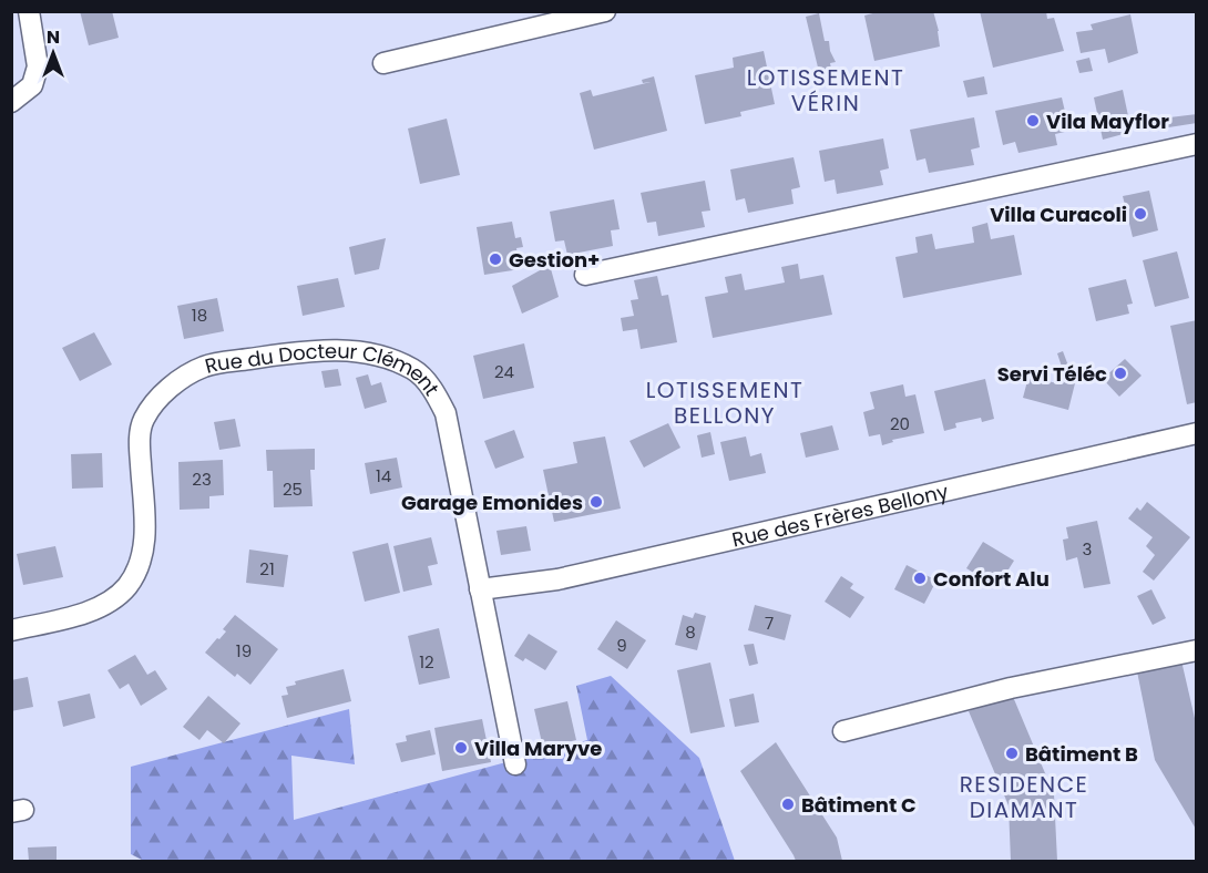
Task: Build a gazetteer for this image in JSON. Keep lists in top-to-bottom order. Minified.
{"streets":{"street":["Rue du Docteur Clément","Rue des Frères Bellony"]},"crossings":[["Rue du Docteur Clément","Rue des Frères Bellony"]],"districts":["LOTISSEMENT VÉRIN","LOTISSEMENT BELLONY","RESIDENCE DIAMANT"],"places":["Vila Mayflor","Villa Curacoli","Gestion+","Servi Téléc","Garage Emonides","Confort Alu","Villa Maryve","Bâtiment B","Bâtiment C"],"house_numbers":["18","24","20","14","23","25","3","21","7","8","9","19","12"],"north":"top"}
